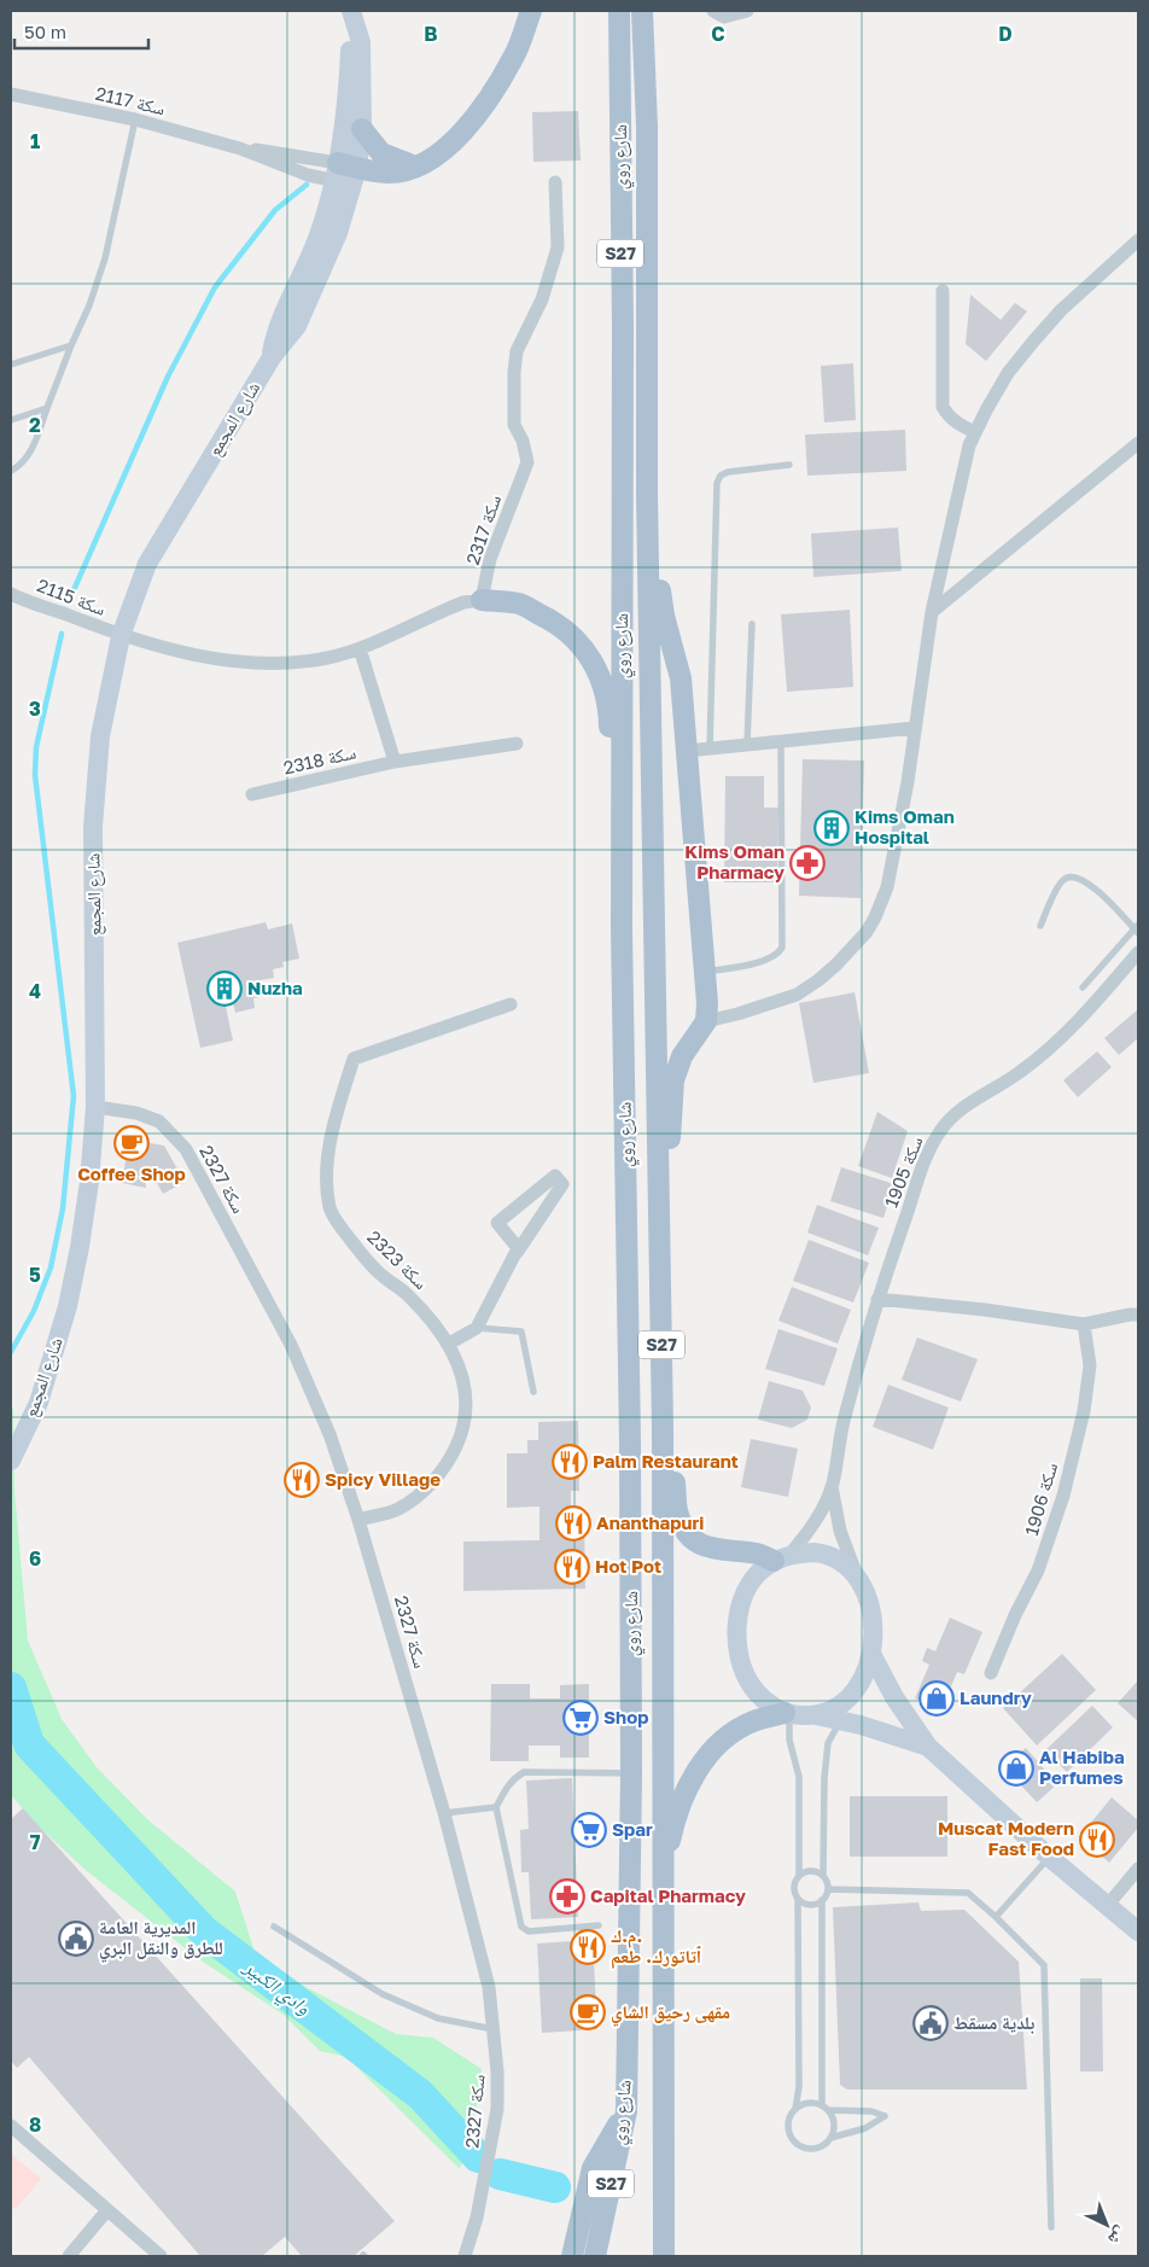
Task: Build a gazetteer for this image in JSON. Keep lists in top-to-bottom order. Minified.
{"streets":{"main road":["شارع روي","S27"],"street":["سكة 2117","شارع المجمع","سكة 2317","سكة 2115","سكة 2318","سكة 1905","سكة 2327","سكة 2323","سكة 1906"]},"crossings":[["سكة 2117","شارع المجمع"],["شارع المجمع","سكة 2115"],["شارع المجمع","سكة 2327"],["سكة 2327","سكة 2323"]],"water":["وادي الكبير"],"places":{"building":["Kims Oman Hospital","Nuzha"],"pharmacy":["Kims Oman Pharmacy","Capital Pharmacy"],"cafe":["Coffee Shop","مقهى رحيق الشاي"],"restaurant":["Palm Restaurant","Spicy Village","Ananthapuri","Hot Pot","Muscat Modern Fast Food","م.ك. ٱتاتورك. طعم"],"shop":["Laundry","Al Habiba Perfumes"],"supermarket":["Shop","Spar"],"public building":["المديرية العامة للطرق والنقل البري","بلدية مسقط"]},"scale_bar":"50 m","north":"bottom right","grid":{"columns":["B","C","D"],"rows":["1","2","3","4","5","6","7","8"]}}
